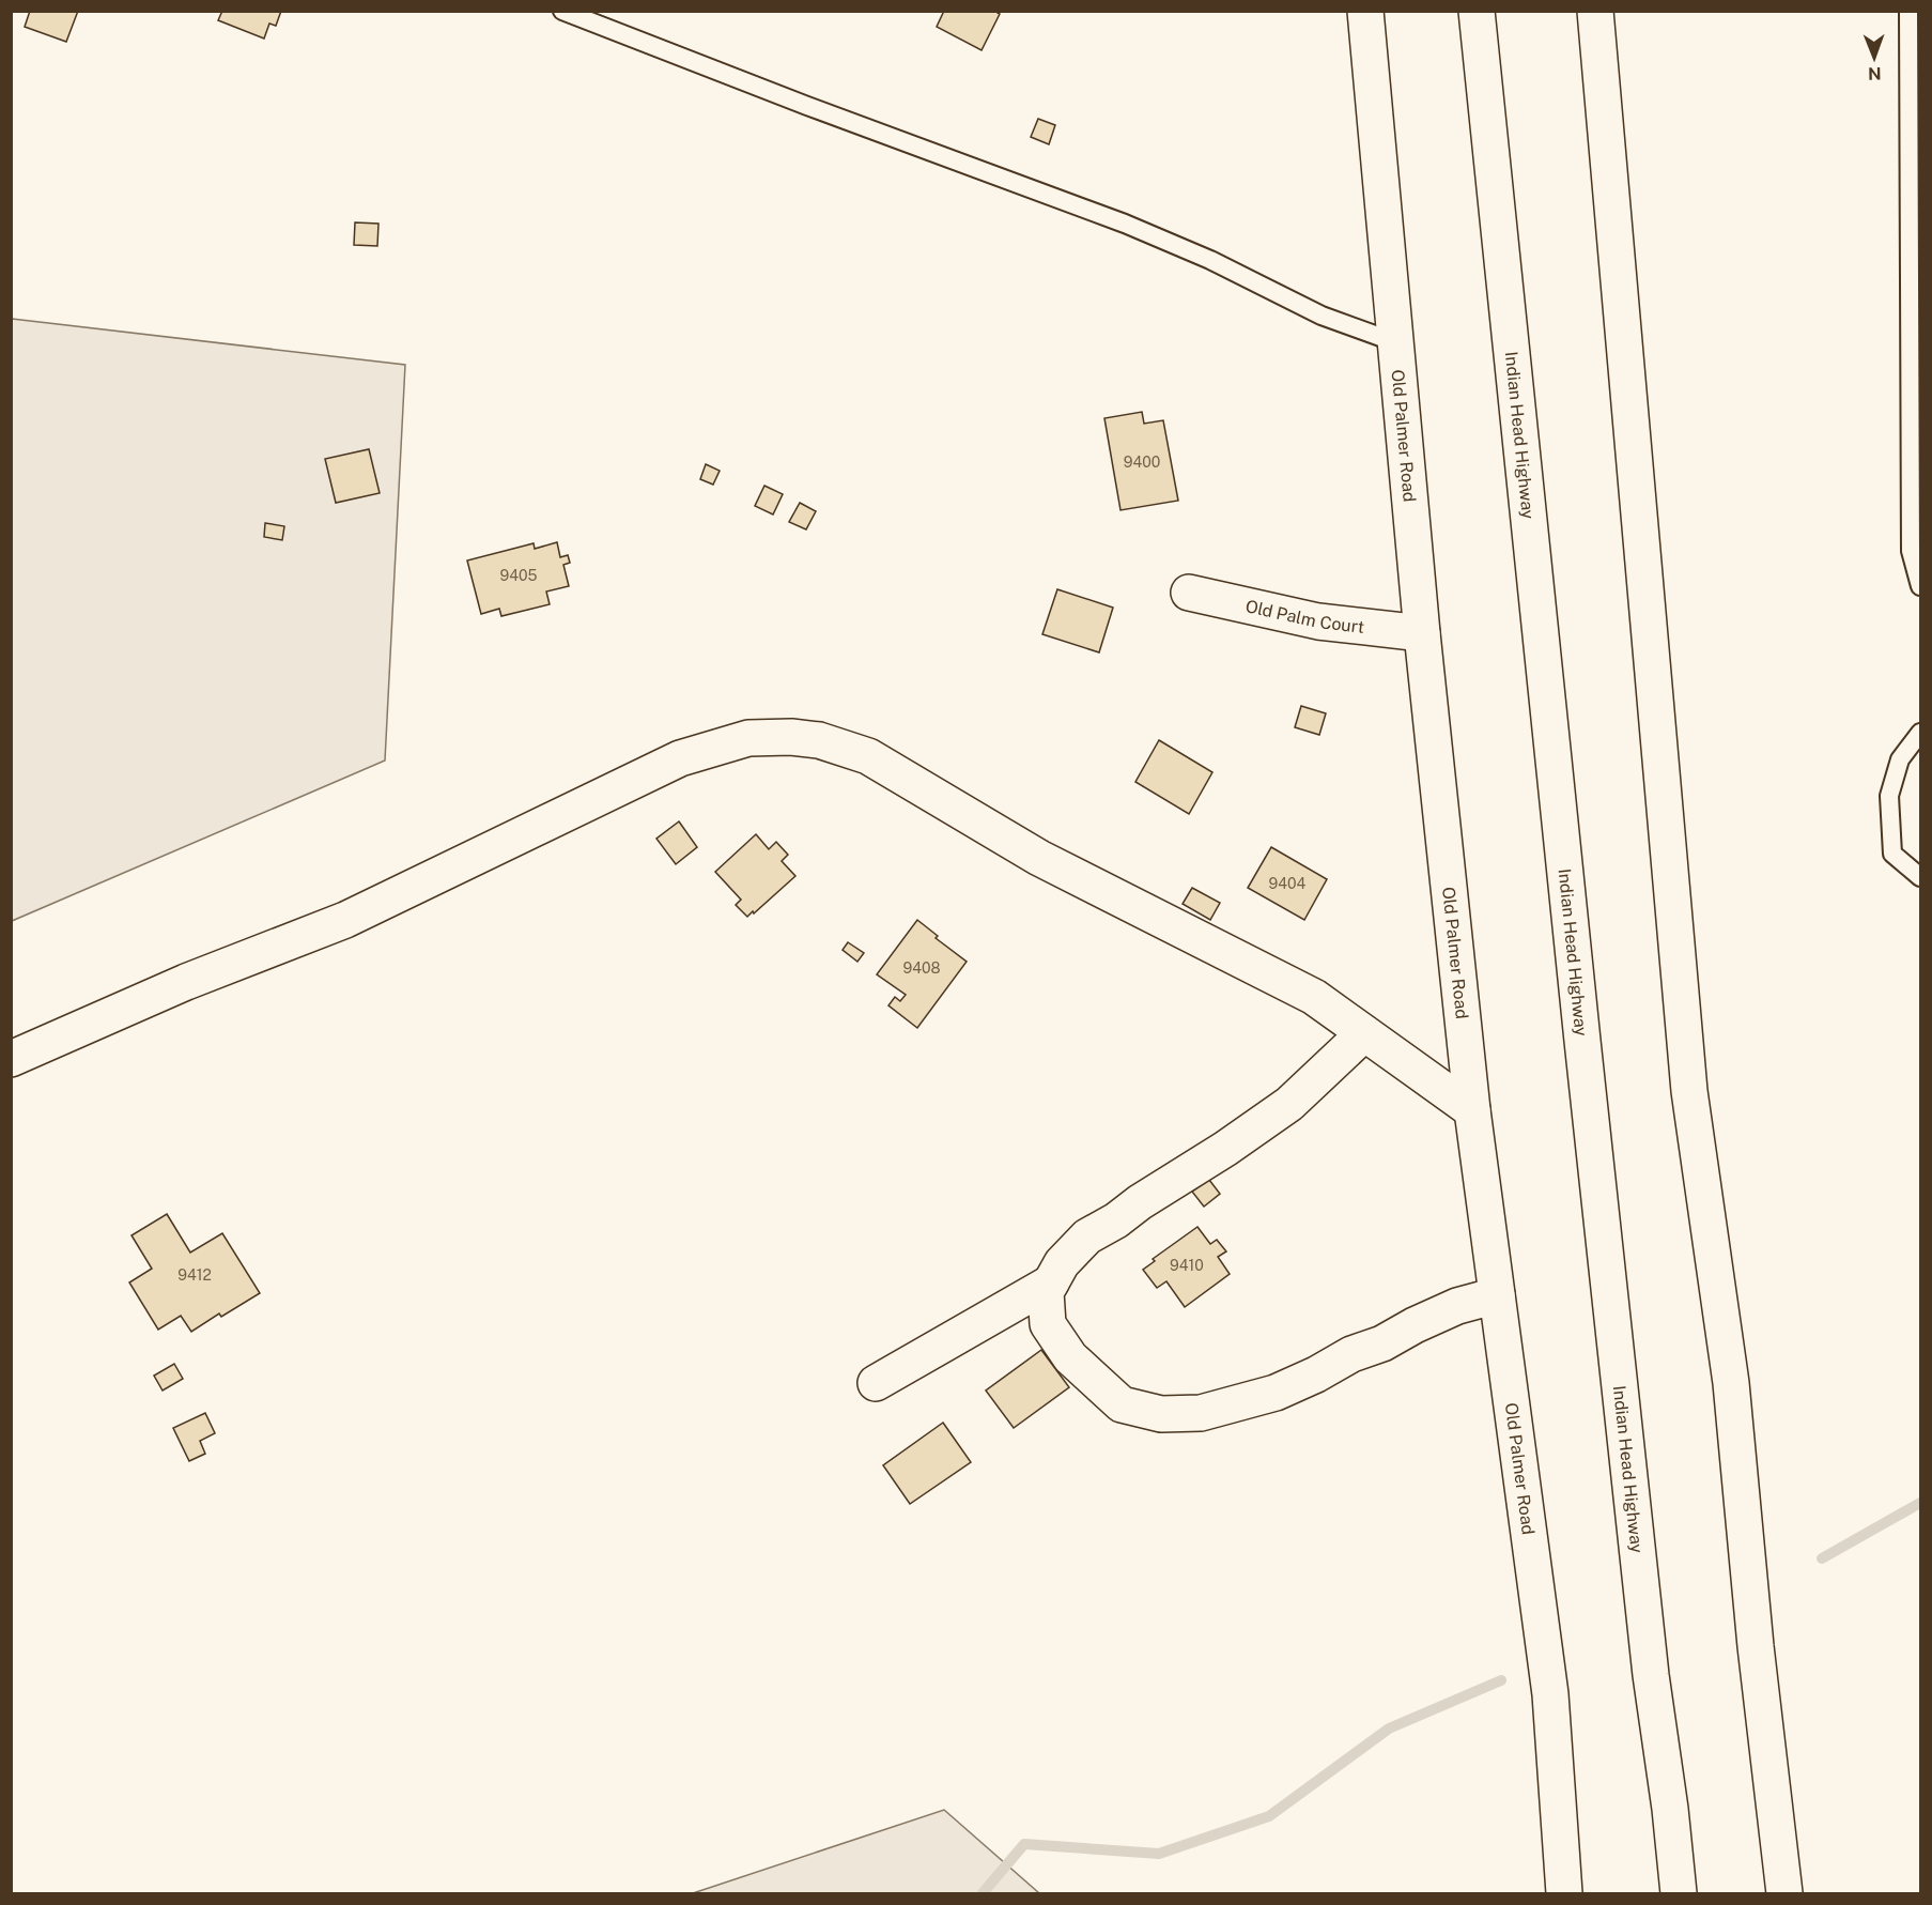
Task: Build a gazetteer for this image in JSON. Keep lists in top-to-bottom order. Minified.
{"streets":{"main road":["Indian Head Highway","Old Palmer Road","Old Palm Court"]},"crossings":[["Old Palmer Road","Old Palm Court"]],"house_numbers":["9400","9405","9404","9408","9410","9412"],"north":"bottom"}
